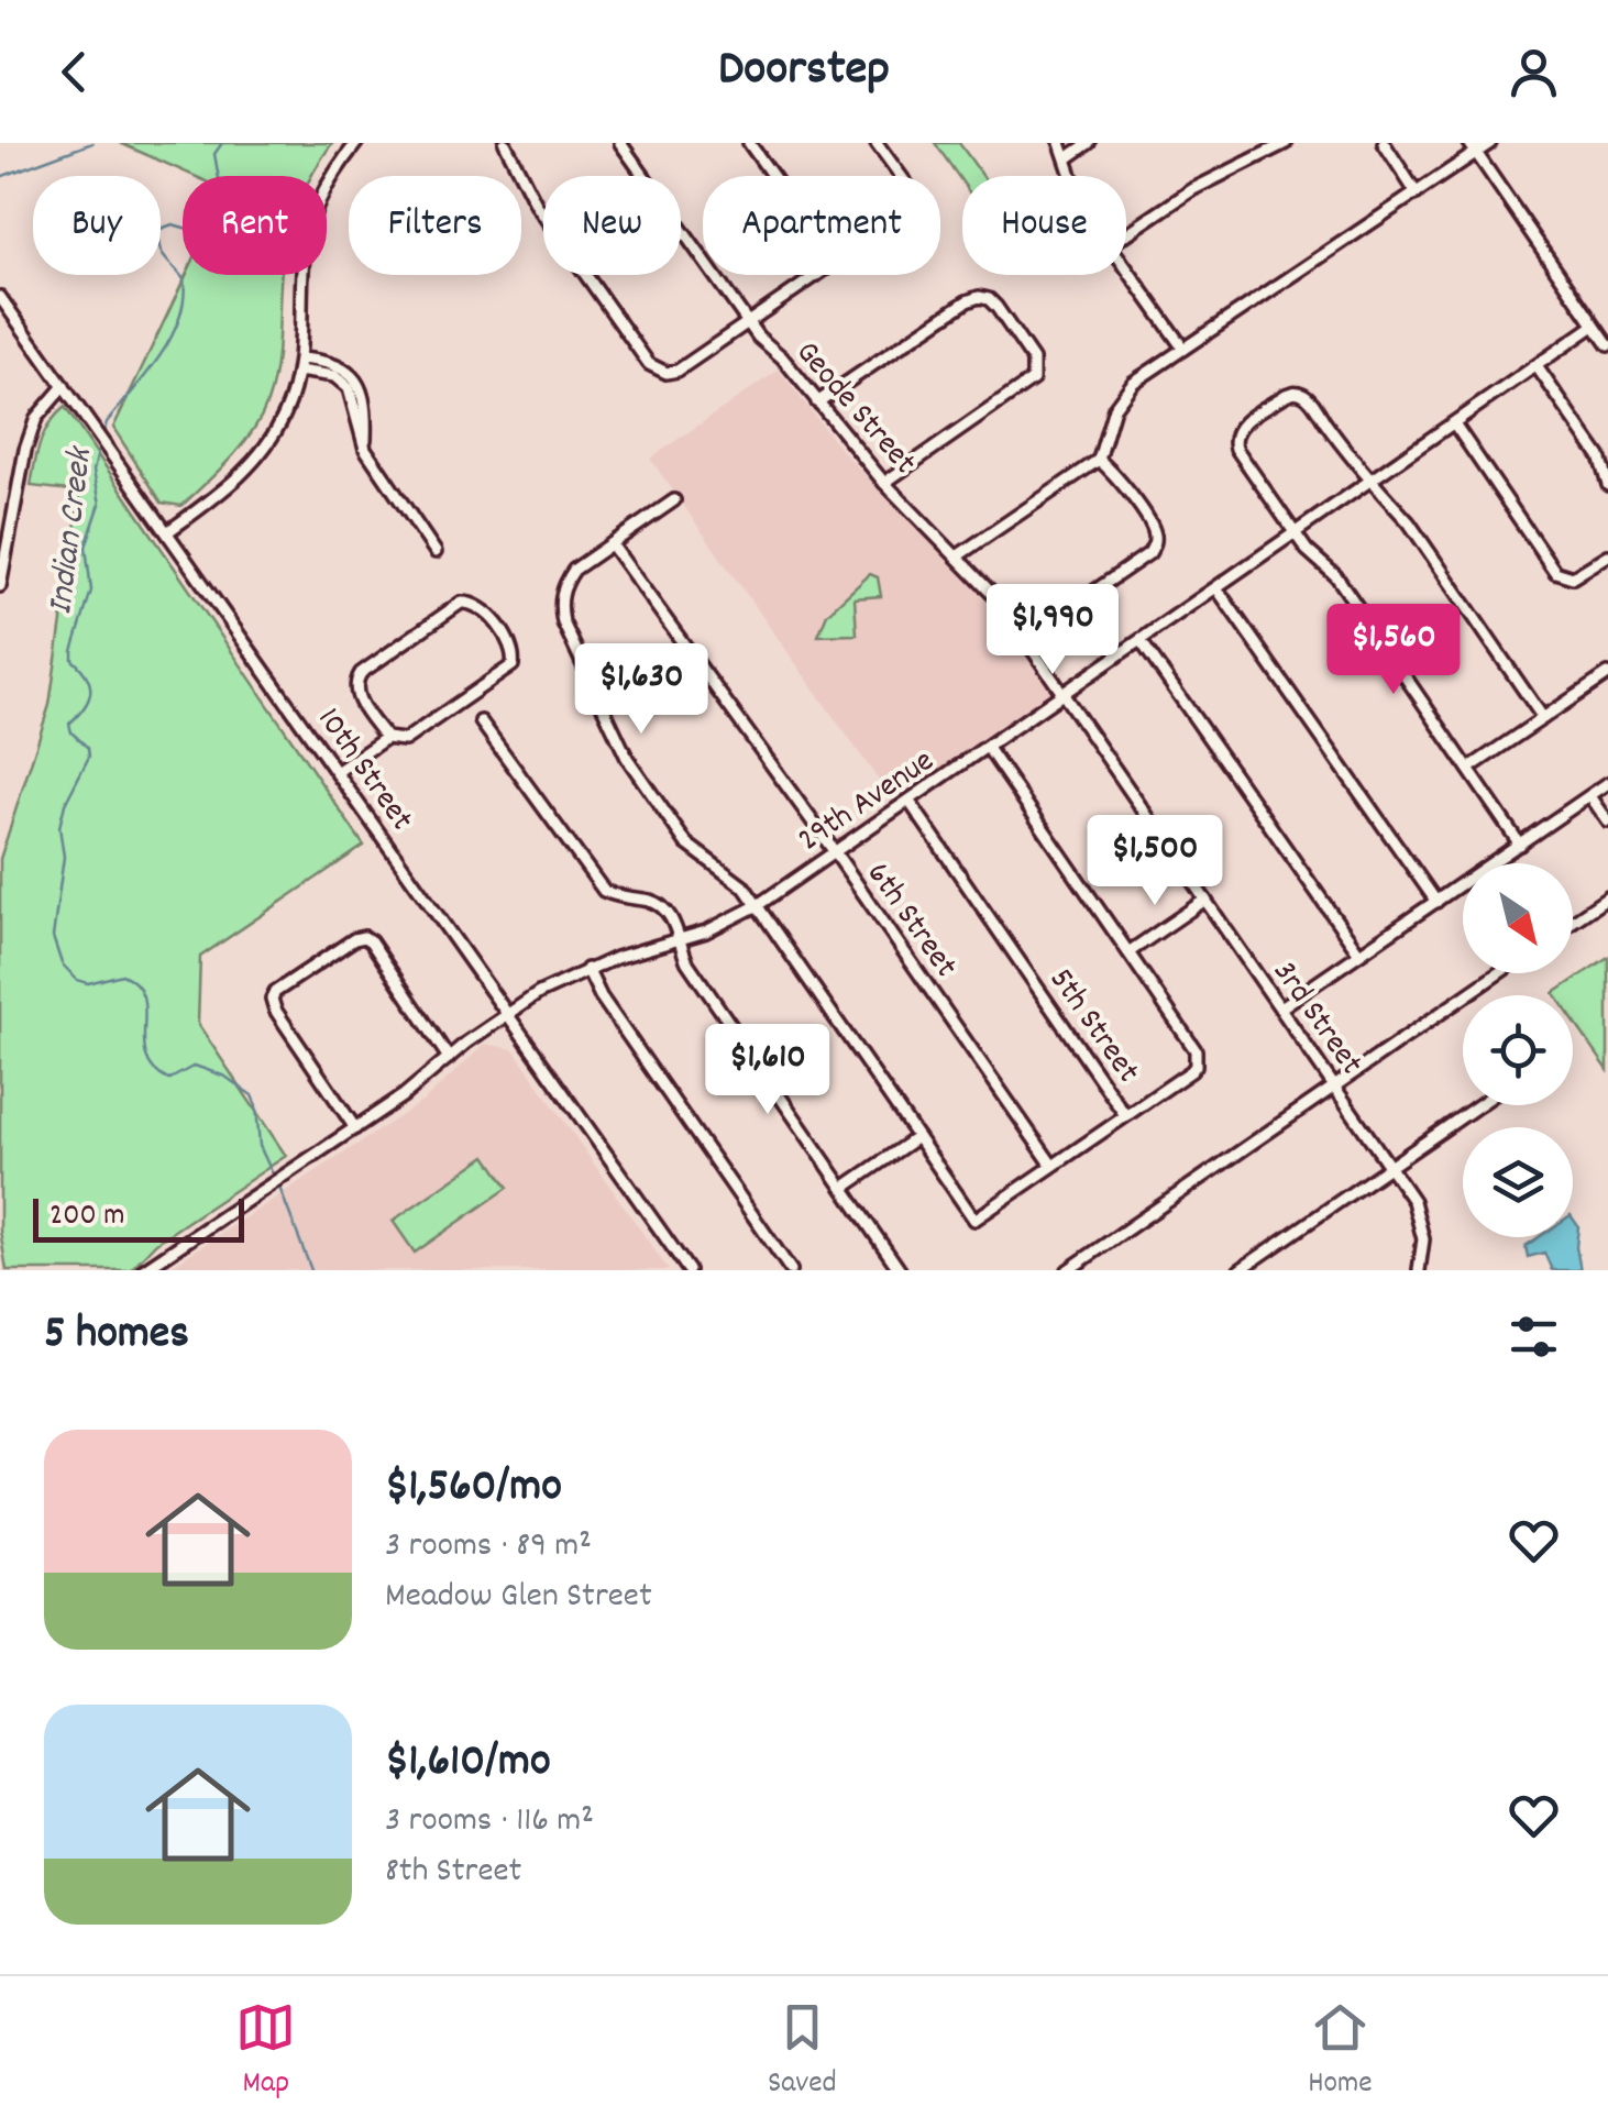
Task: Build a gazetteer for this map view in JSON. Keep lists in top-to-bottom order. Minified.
{"streets":{"street":["Geode Street","10th Street","29th Avenue","6th Street","3rd Street","5th Street"]},"crossings":[["Geode Street","29th Avenue"],["Geode Street","3rd Street"],["10th Street","29th Avenue"],["29th Avenue","6th Street"],["29th Avenue","3rd Street"],["29th Avenue","5th Street"]],"water":["Indian Creek"],"scale_bar":"200 m","north":"bottom right","page":{"header":"Doorstep","chip":["Buy","Rent","Filters","New","Apartment","House"],"price":["$1,990","$1,560","$1,630","$1,500","$1,610"],"scale":"200 m","heading":"5 homes","list":[{"name":"$1,560/mo","note":"3 rooms · 89 m² · Meadow Glen Street"},{"name":"$1,610/mo","note":"3 rooms · 116 m² · 8th Street"}],"tabs":["Map","Saved","Home"]}}
